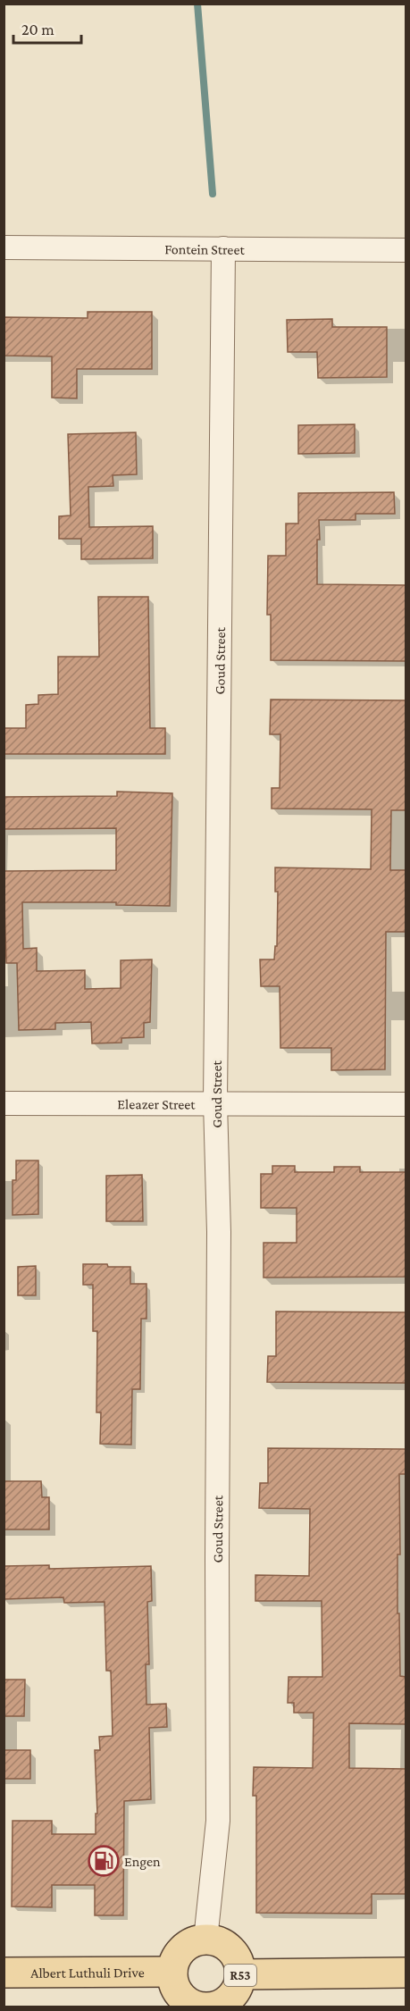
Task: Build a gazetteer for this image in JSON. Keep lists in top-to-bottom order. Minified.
{"streets":{"main road":["Albert Luthuli Drive","R53"],"street":["Fontein Street","Goud Street","Eleazer Street"]},"crossings":[["Fontein Street","Goud Street"],["Goud Street","Eleazer Street"],["Goud Street","Albert Luthuli Drive"],["Goud Street","R53"],["Albert Luthuli Drive","R53"]],"places":{"fuel station":["Engen"]},"scale_bar":"20 m"}
